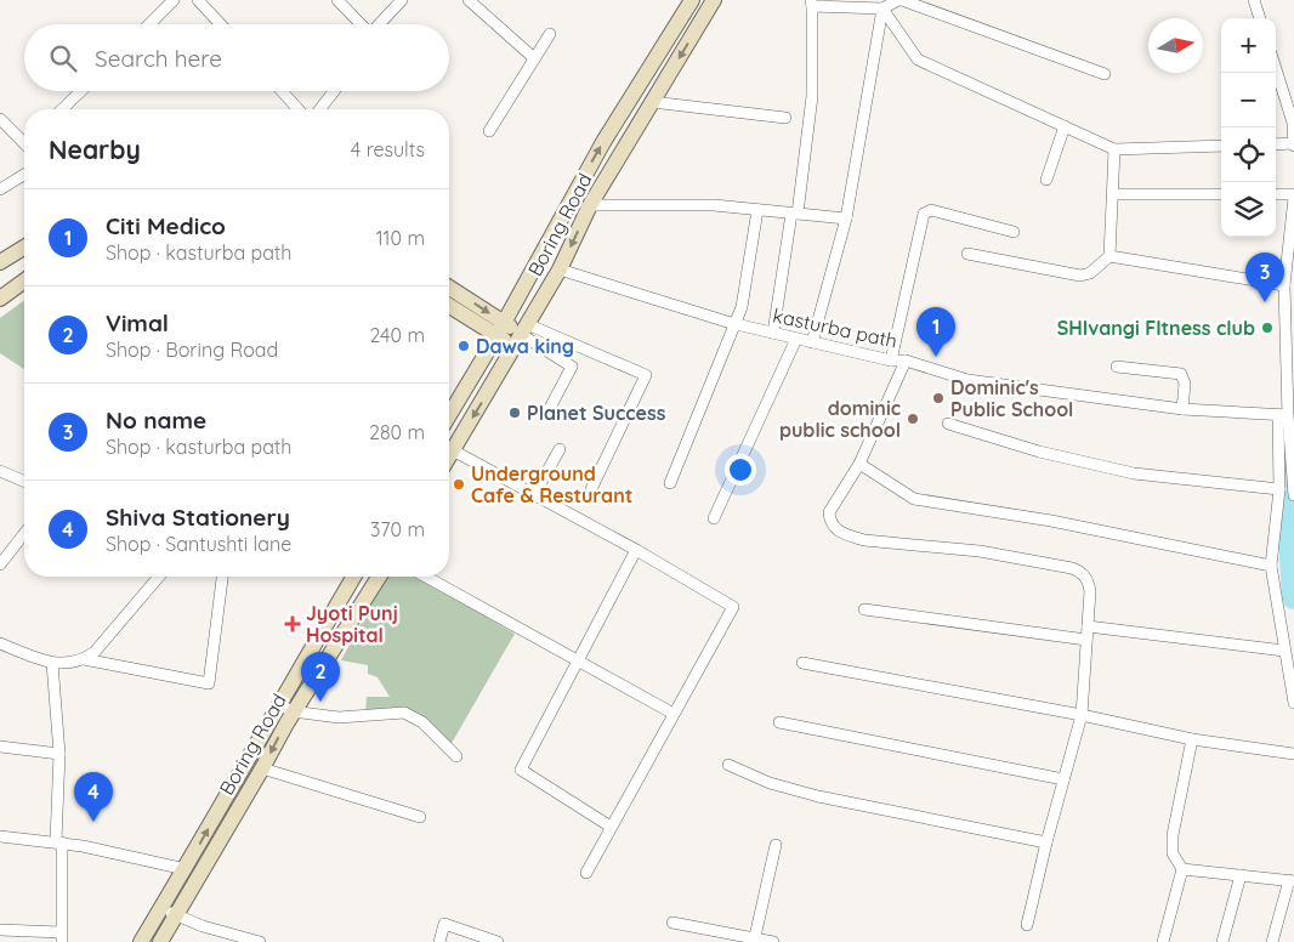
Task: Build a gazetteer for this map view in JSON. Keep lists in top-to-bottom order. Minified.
{"streets":{"street":["Boring Road","kasturba path"]},"crossings":[["Boring Road","kasturba path"]],"places":{"other":["SHIvangi FItness club","Dawa king","Dominic's Public School","Planet Success","dominic public school","Underground Cafe & Resturant"],"health":["Jyoti Punj Hospital"]},"north":"right","page":{"map_buttons":["+","−"],"search":"Search here","heading":["Nearby","4 results"],"list":[{"mark":"1","name":"Citi Medico","note":"Shop · kasturba path","value":"110 m"},{"mark":"2","name":"Vimal","note":"Shop · Boring Road","value":"240 m"},{"mark":"3","name":"No name","note":"Shop · kasturba path","value":"280 m"},{"mark":"4","name":"Shiva Stationery","note":"Shop · Santushti lane","value":"370 m"}],"pins":["3","1","2","4"]}}
